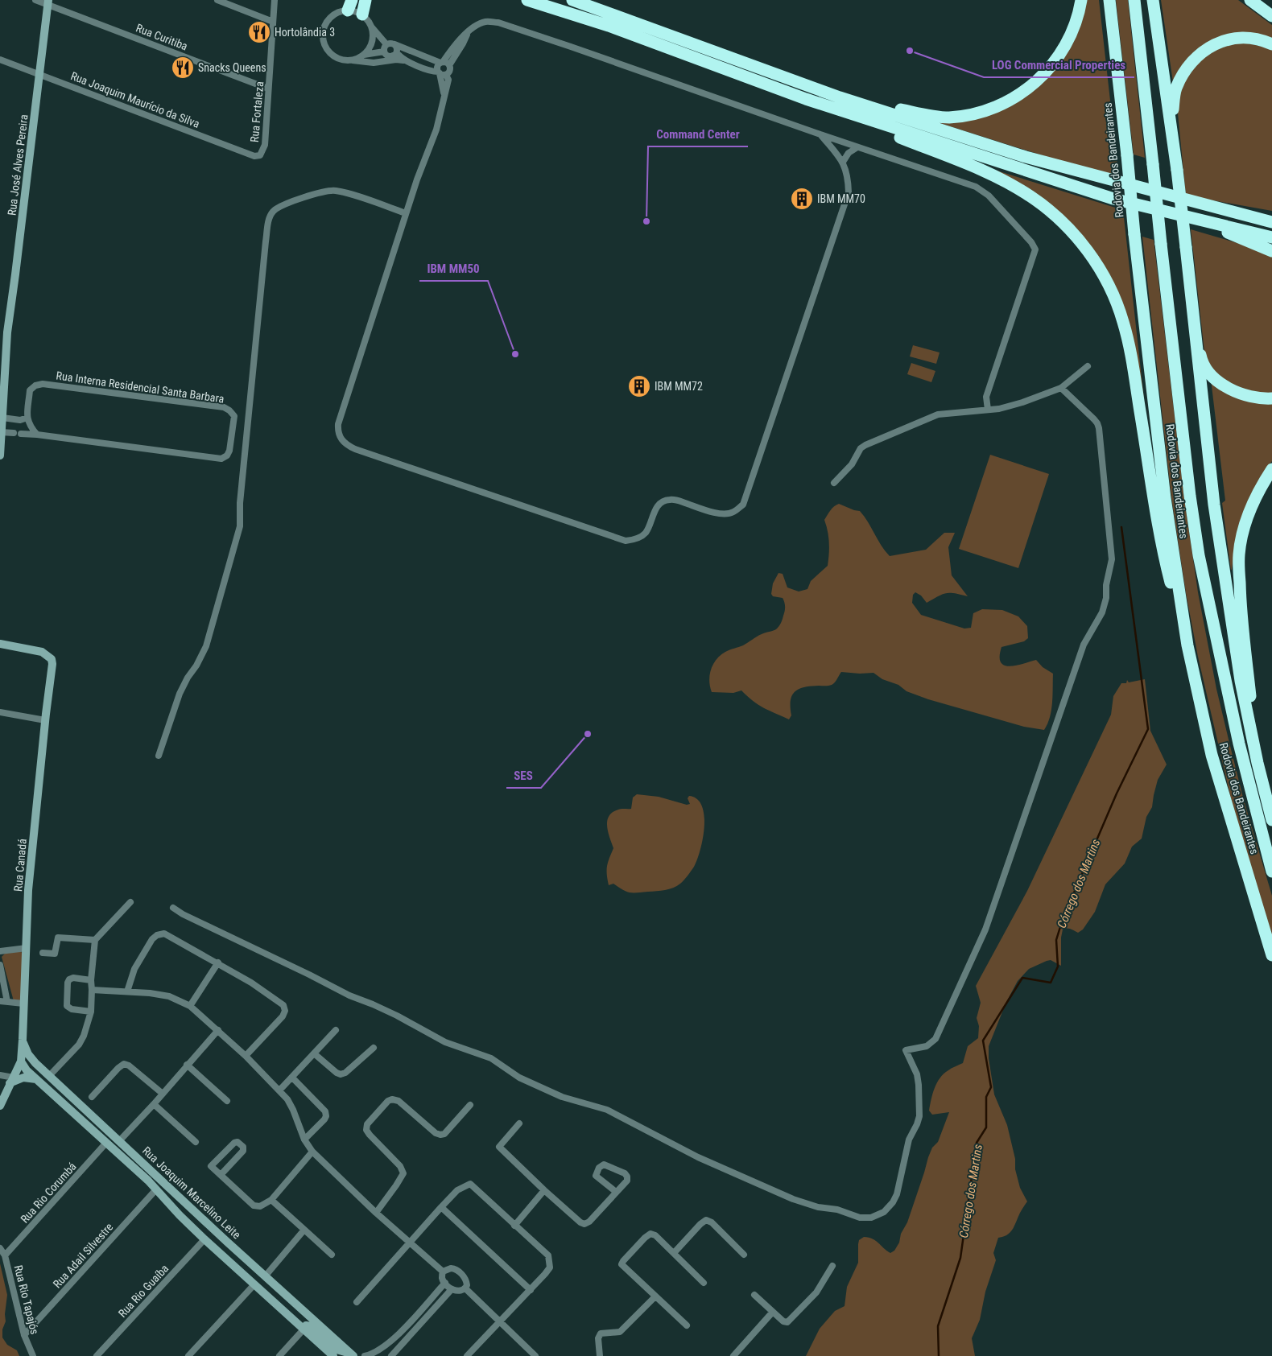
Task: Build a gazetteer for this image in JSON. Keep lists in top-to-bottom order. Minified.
{"streets":{"highway":["Rodovia dos Bandeirantes"],"main road":["Rua José Alves Pereira","Rua Canadá","Rua Joaquim Marcelino Leite"],"street":["Rua Curitiba","Rua Joaquim Maurício da Silva","Rua Fortaleza","Rua Interna Residencial Santa Barbara","Rua Rio Corumbá","Rua Adail Silvestre","Rua Rio Guaíba","Rua Rio Tapajós"]},"crossings":[["Rua Curitiba","Rua Fortaleza"],["Rua Curitiba","Rua José Alves Pereira"],["Rua Joaquim Maurício da Silva","Rua Fortaleza"],["Rua Joaquim Maurício da Silva","Rua José Alves Pereira"],["Rua Canadá","Rua Joaquim Marcelino Leite"],["Rua Rio Corumbá","Rua Joaquim Marcelino Leite"],["Rua Rio Corumbá","Rua Rio Tapajós"],["Rua Joaquim Marcelino Leite","Rua Adail Silvestre"],["Rua Joaquim Marcelino Leite","Rua Rio Guaíba"],["Rua Adail Silvestre","Rua Rio Tapajós"]],"water":["Córrego dos Martins"],"places":{"restaurant":["Hortolândia 3","Snacks Queens"],"other":["LOG Commercial Properties","Command Center","IBM MM50","SES"],"building":["IBM MM70","IBM MM72"]}}
